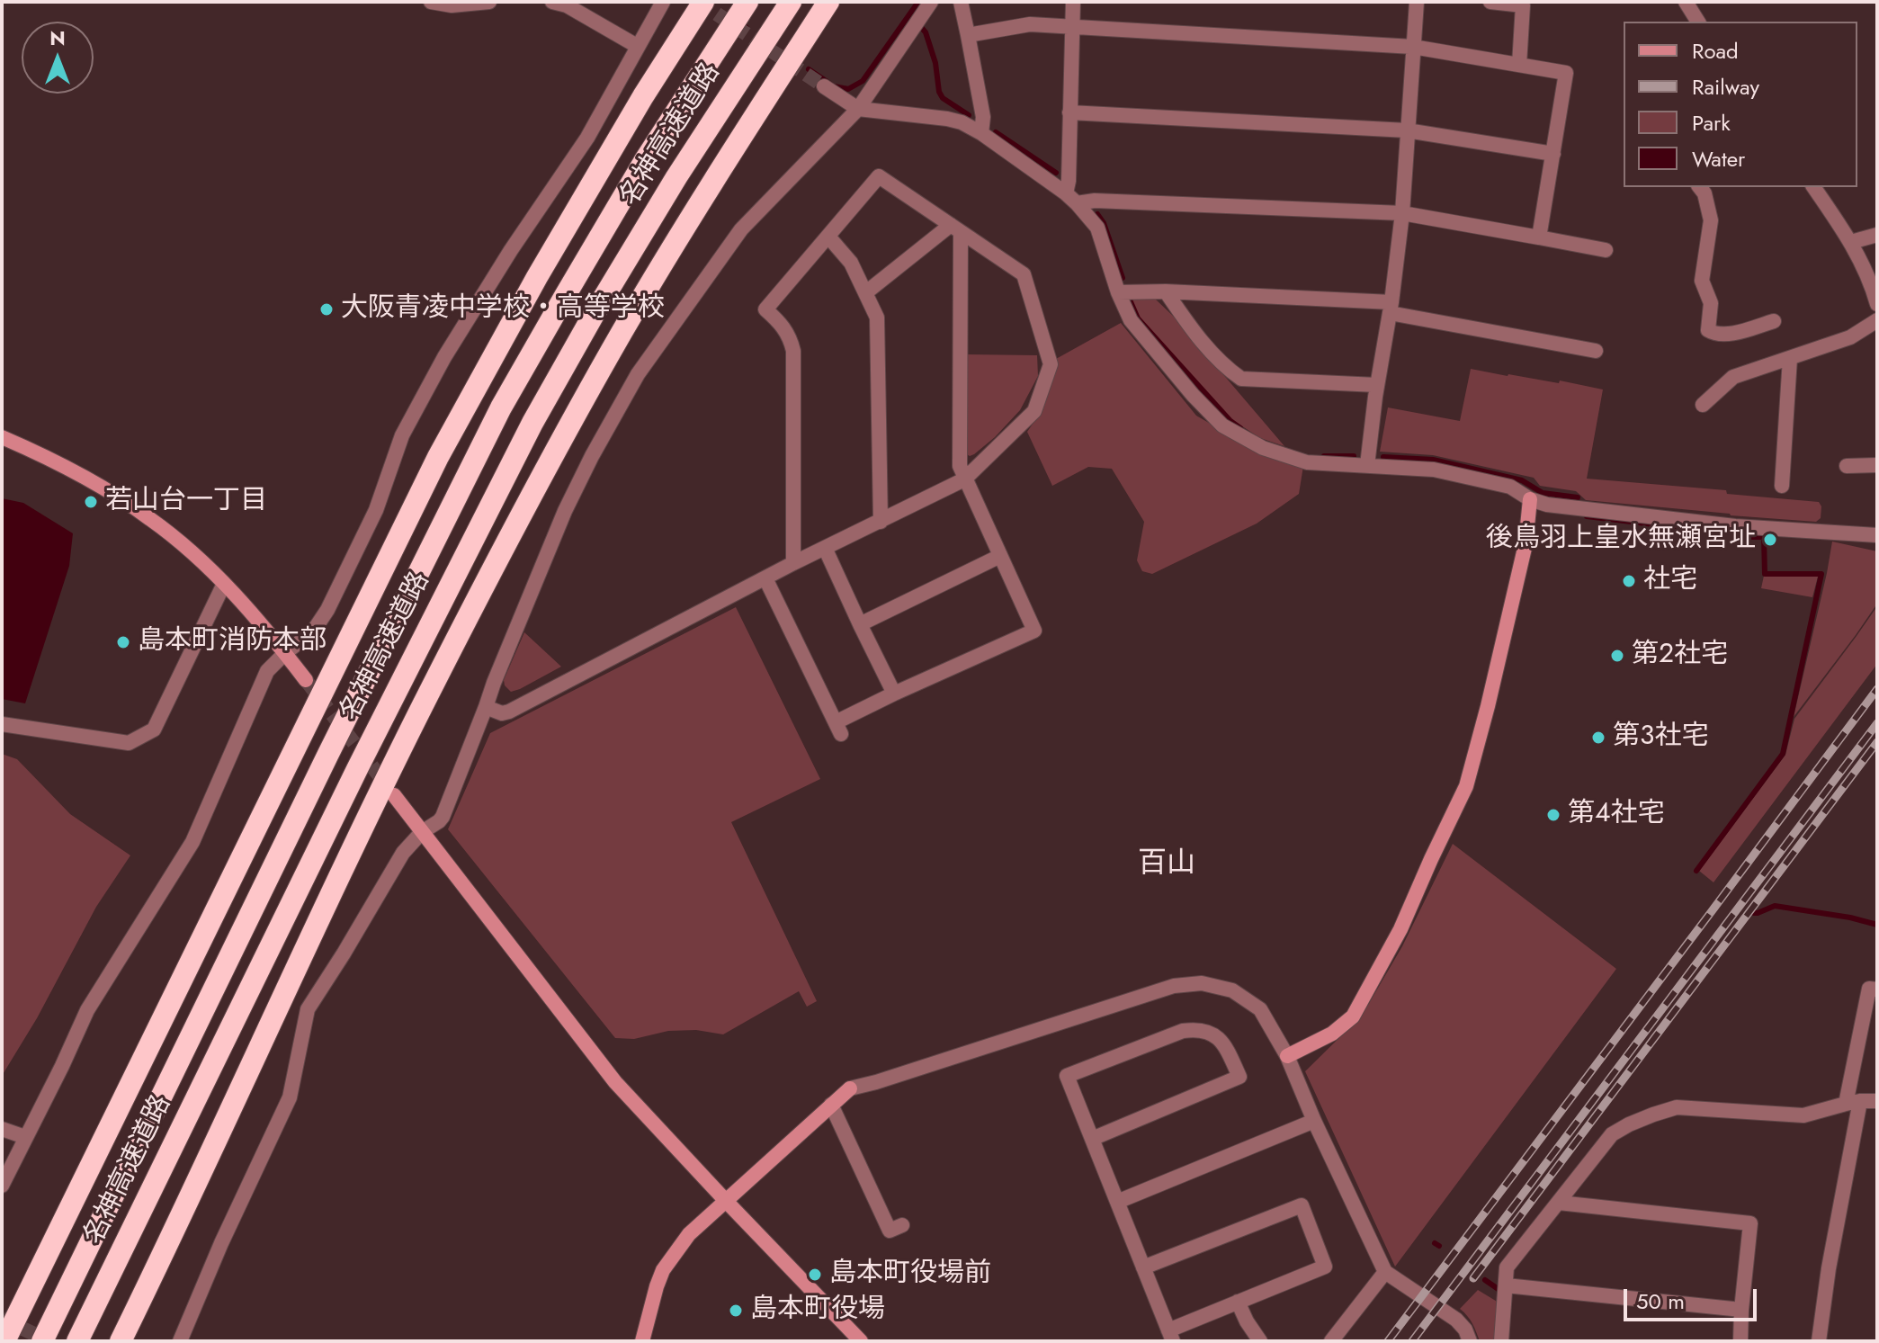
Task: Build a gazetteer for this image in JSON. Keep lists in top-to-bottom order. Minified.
{"streets":{"highway":["名神高速道路"]},"districts":["百山"],"places":["大阪青凌中学校・高等学校","若山台一丁目","後鳥羽上皇水無瀬宮址","社宅","島本町消防本部","第2社宅","第3社宅","第4社宅","島本町役場前","島本町役場"],"legend":["Road","Railway","Park","Water"],"scale_bar":"50 m","north":"top"}
